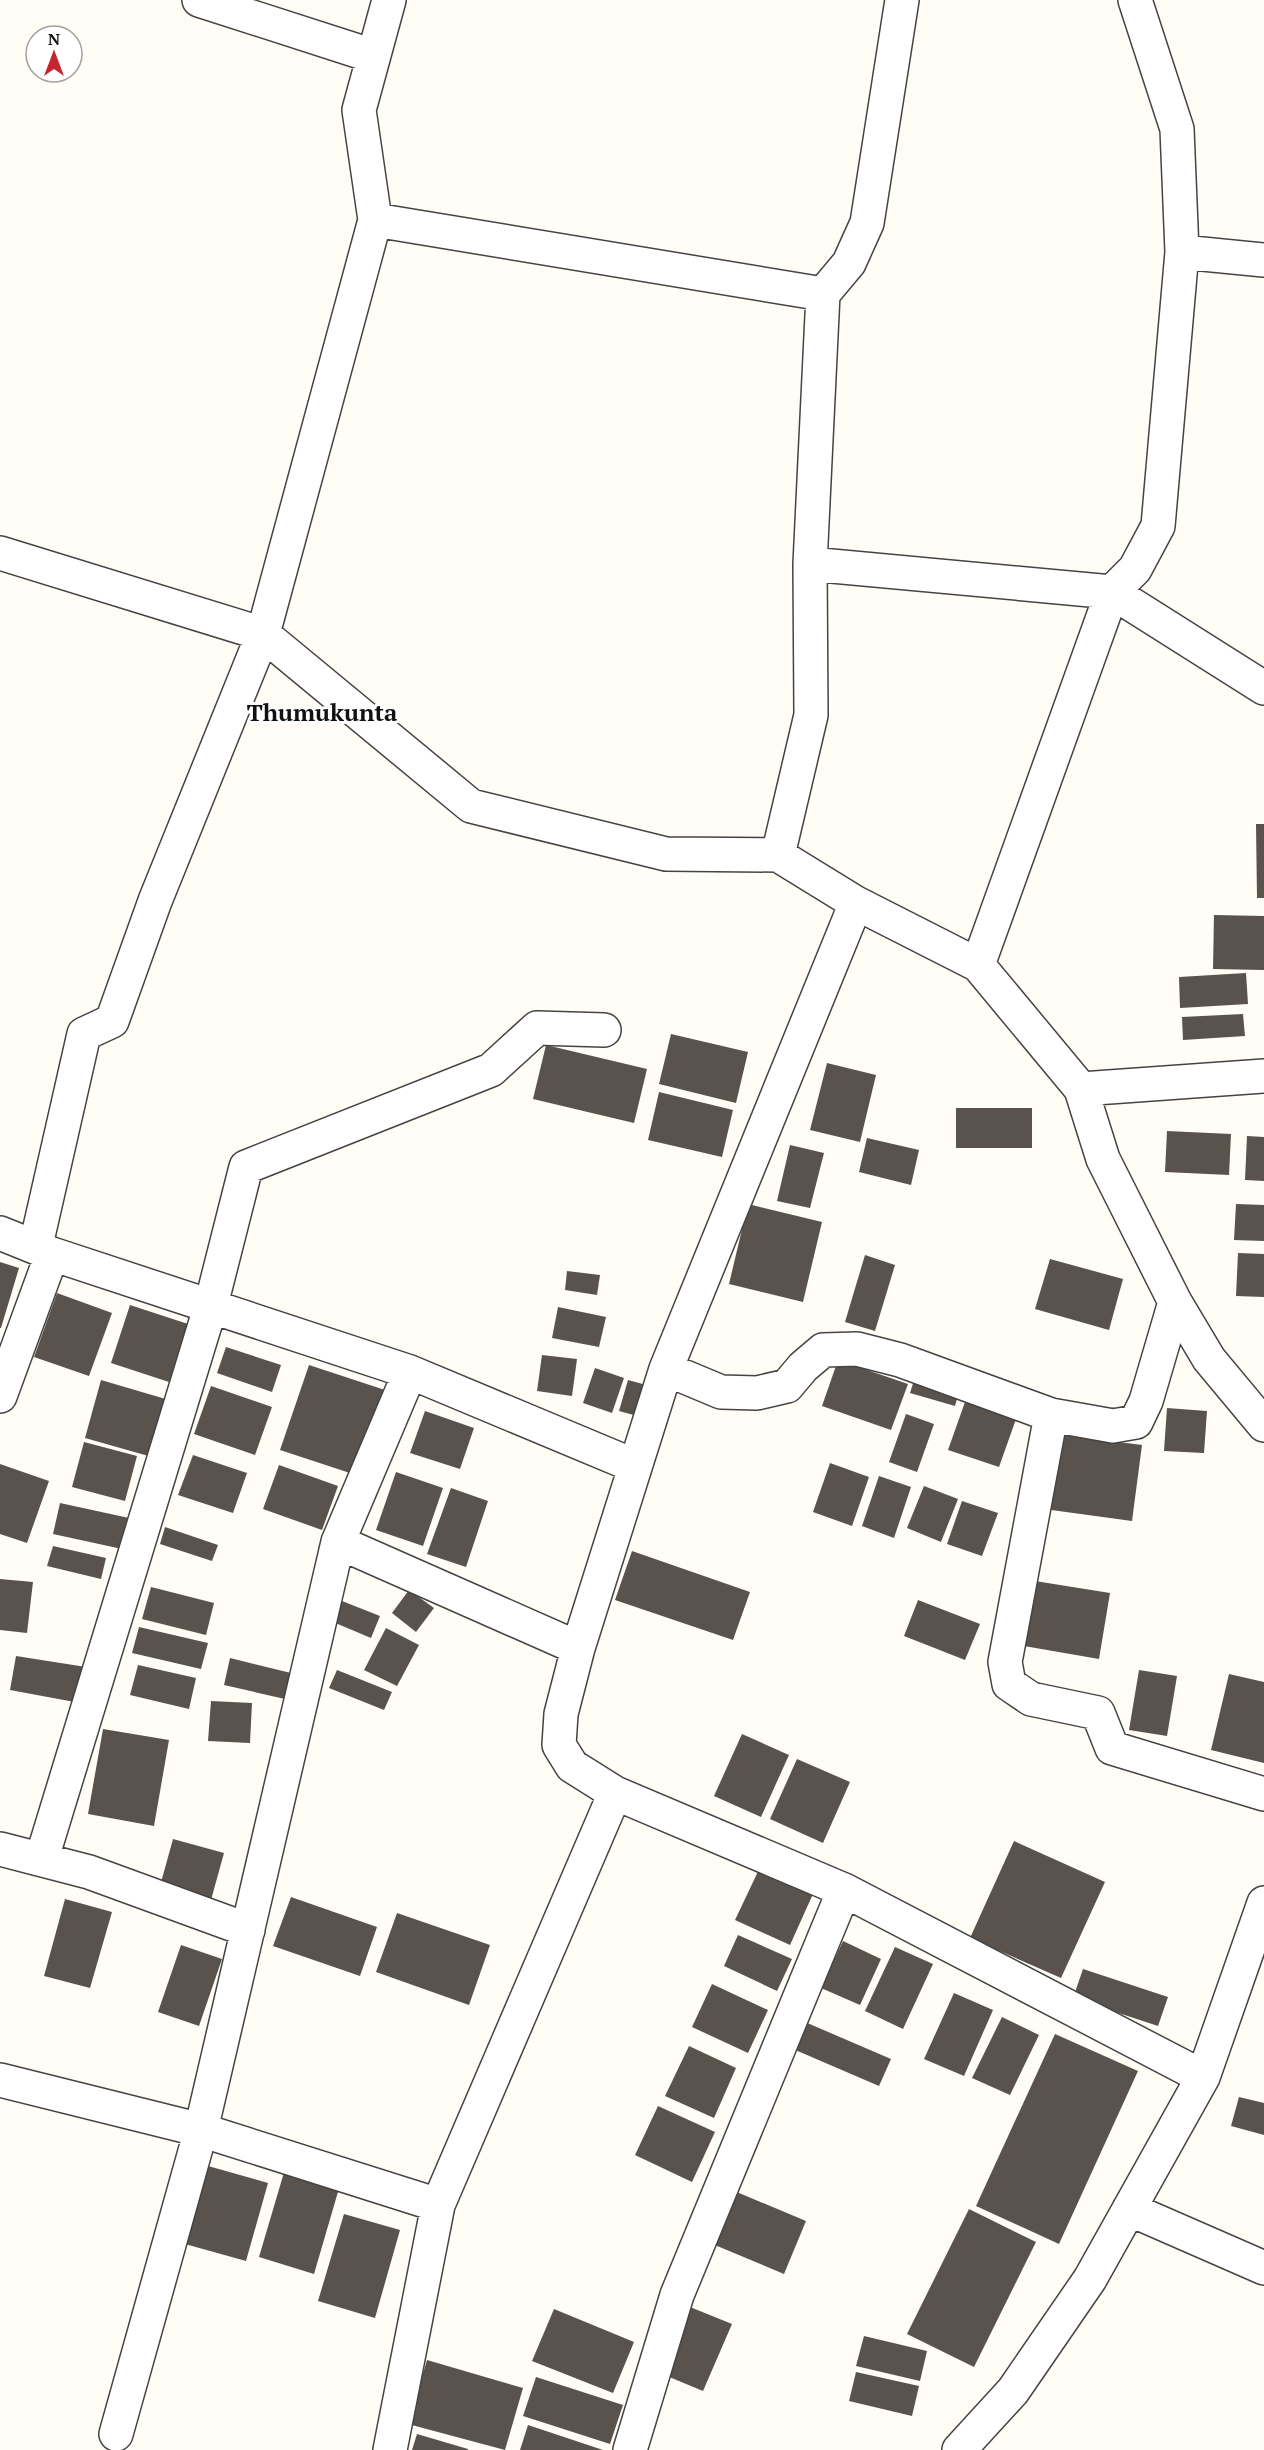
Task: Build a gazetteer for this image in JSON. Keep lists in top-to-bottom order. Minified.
{"districts":["Thumukunta"],"north":"top"}
